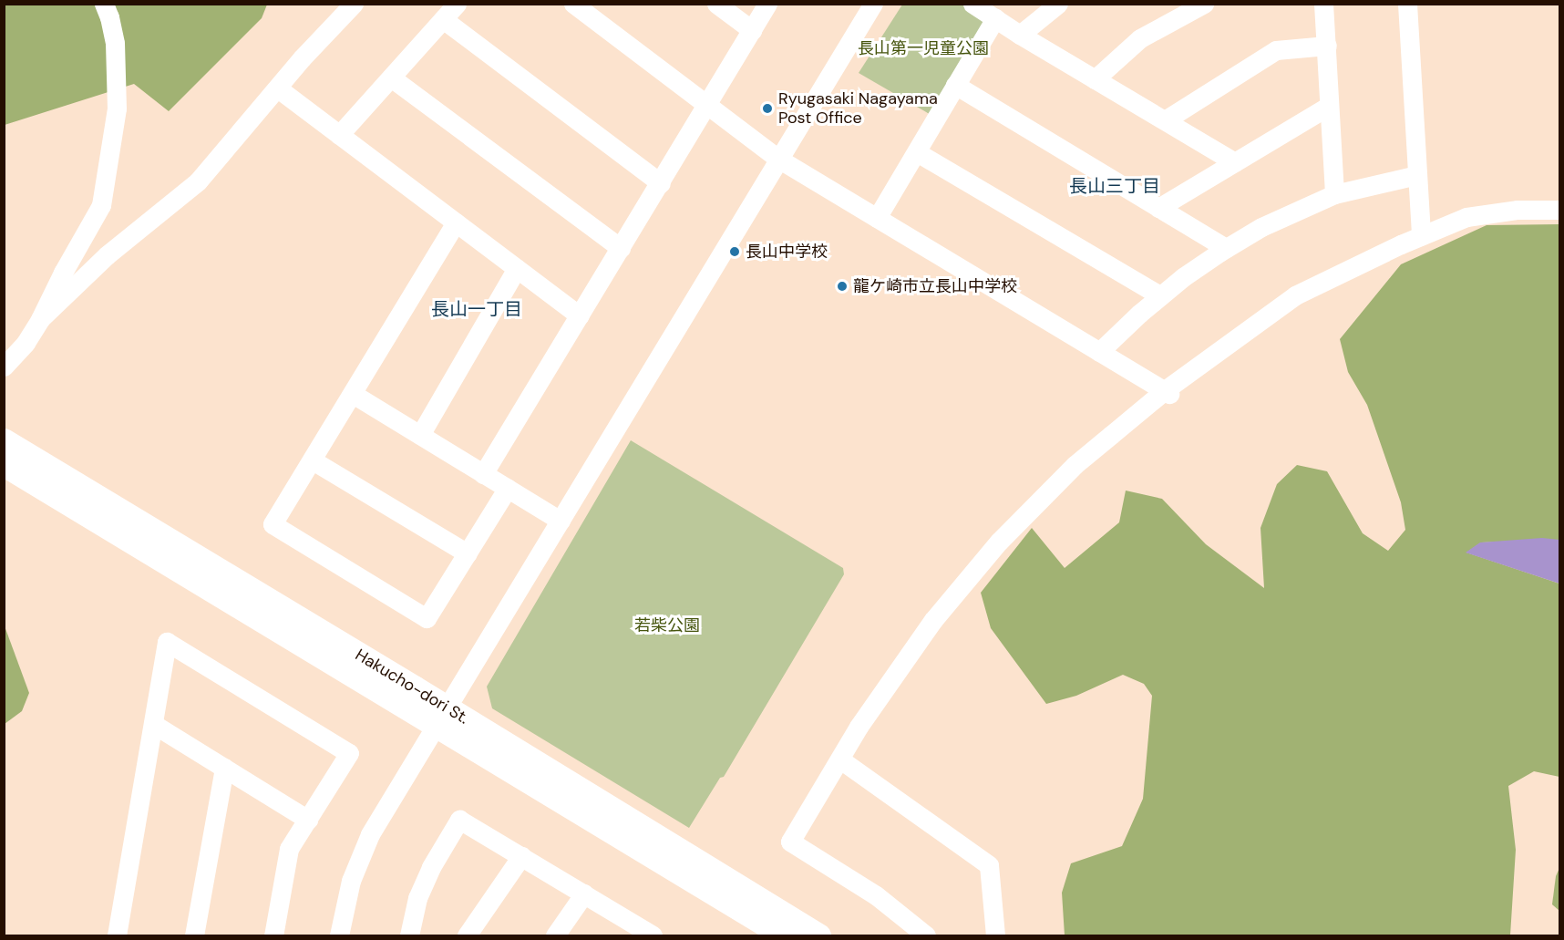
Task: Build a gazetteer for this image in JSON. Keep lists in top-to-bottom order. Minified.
{"streets":{"main road":["Hakucho-dori St."]},"districts":["長山三丁目","長山一丁目"],"parks":["長山第一児童公園","若柴公園"],"places":["Ryugasaki Nagayama Post Office","長山中学校","龍ケ崎市立長山中学校"]}
